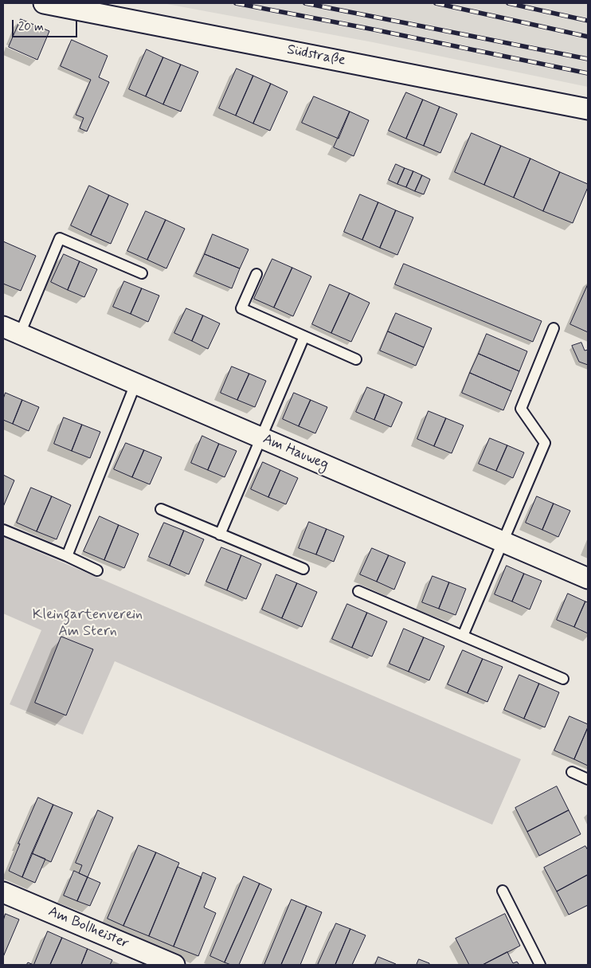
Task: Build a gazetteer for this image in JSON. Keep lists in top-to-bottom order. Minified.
{"streets":{"street":["Südstraße","Am Hauweg","Am Bollheister"]},"parks":["Kleingartenverein Am Stern"],"scale_bar":"20 m"}
